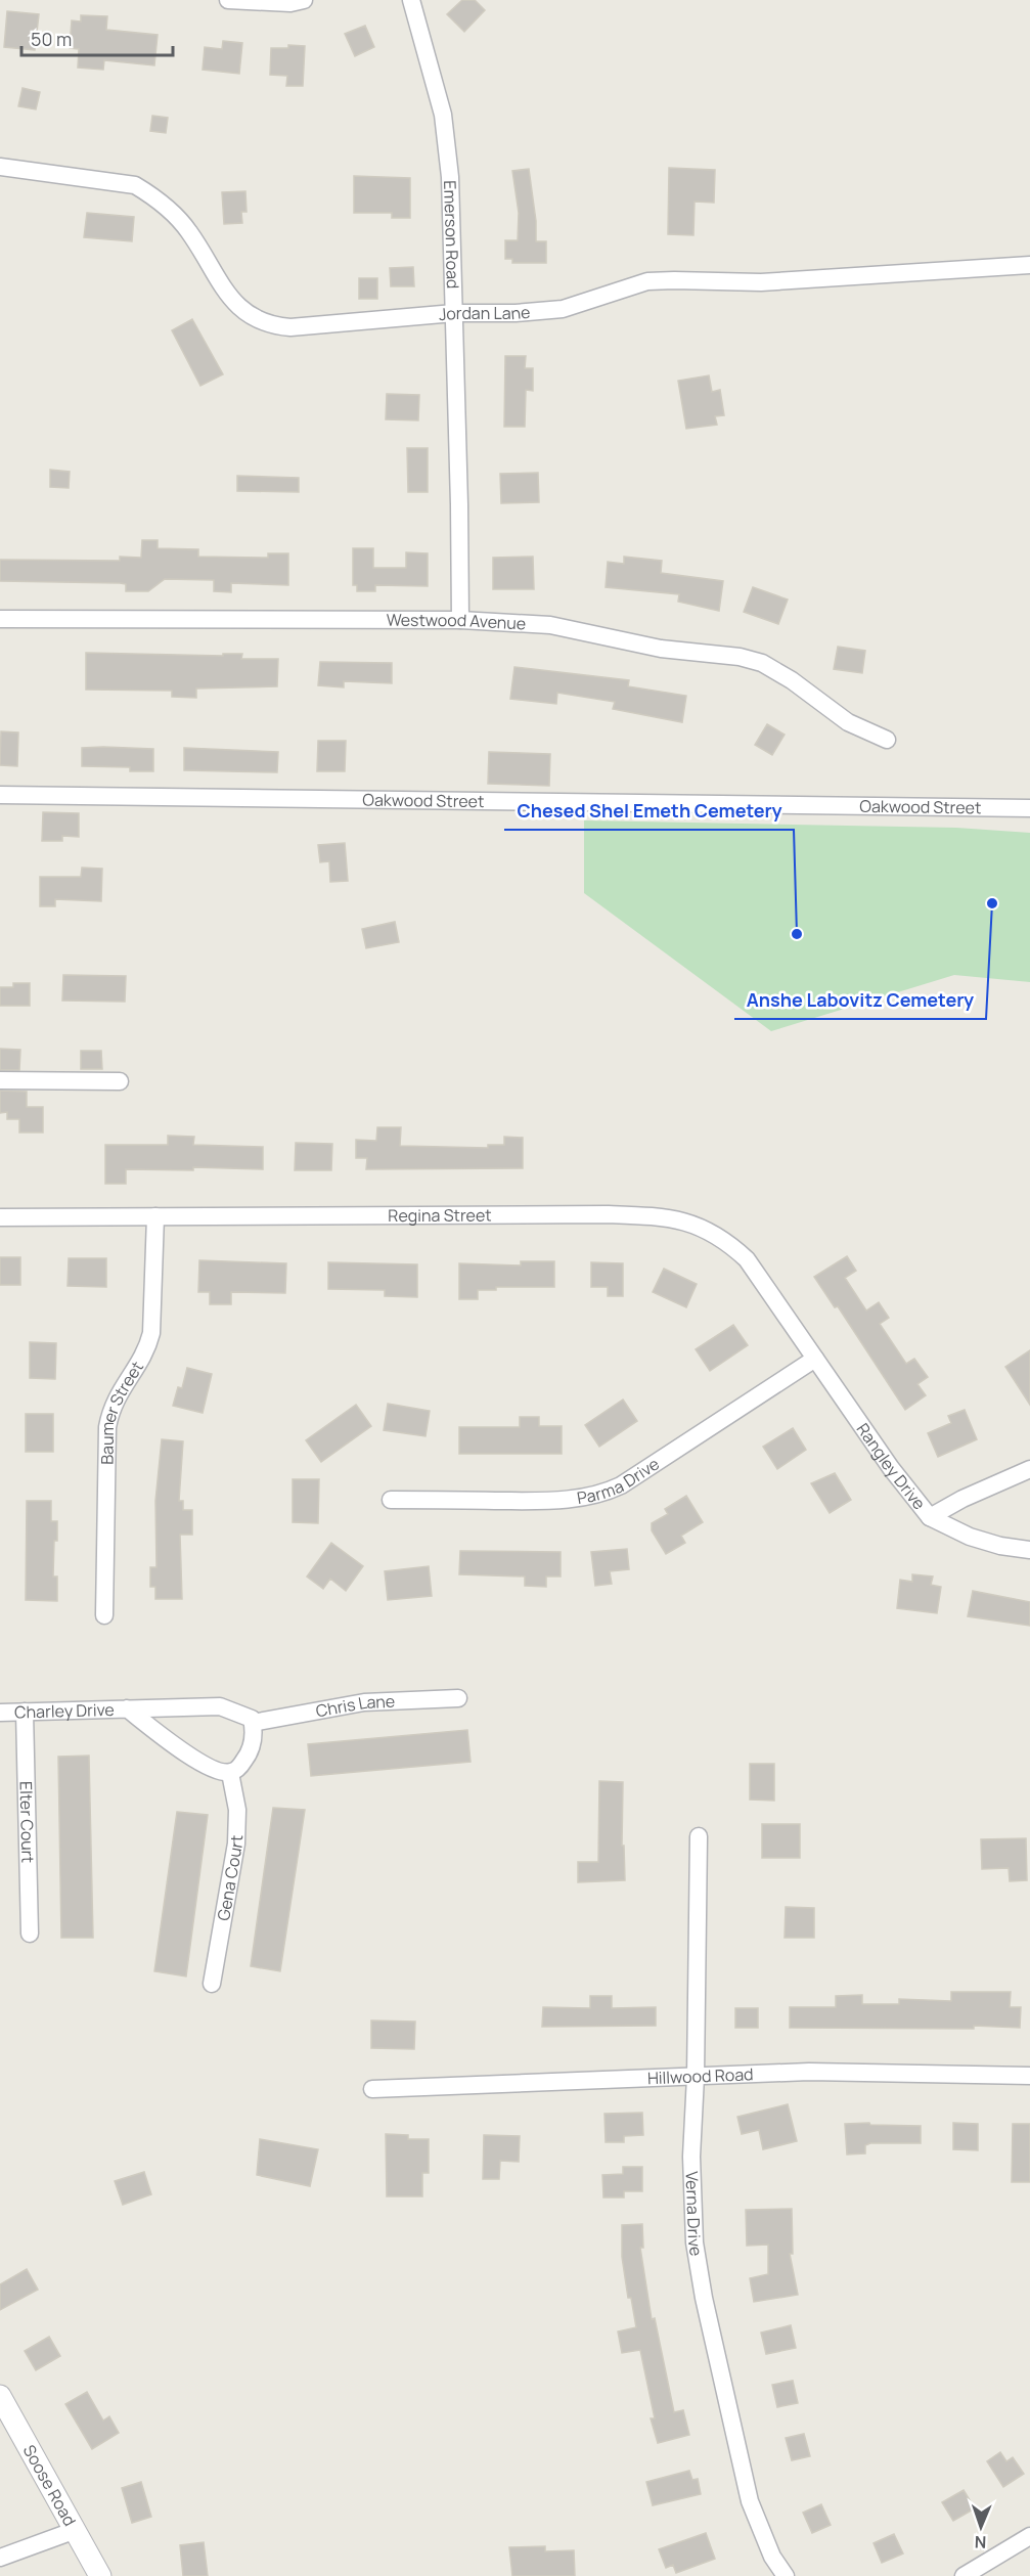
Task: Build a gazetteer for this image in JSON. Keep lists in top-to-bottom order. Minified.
{"streets":{"street":["Emerson Road","Jordan Lane","Westwood Avenue","Oakwood Street","Regina Street","Baumer Street","Rangley Drive","Parma Drive","Chris Lane","Charley Drive","Elter Court","Gena Court","Hillwood Road","Verna Drive","Soose Road"]},"crossings":[["Emerson Road","Jordan Lane"],["Emerson Road","Westwood Avenue"],["Regina Street","Baumer Street"],["Regina Street","Rangley Drive"],["Regina Street","Parma Drive"],["Rangley Drive","Parma Drive"],["Chris Lane","Charley Drive"],["Charley Drive","Elter Court"],["Charley Drive","Gena Court"],["Hillwood Road","Verna Drive"]],"places":["Anshe Labovitz Cemetery","Chesed Shel Emeth Cemetery"],"scale_bar":"50 m","north":"bottom"}
